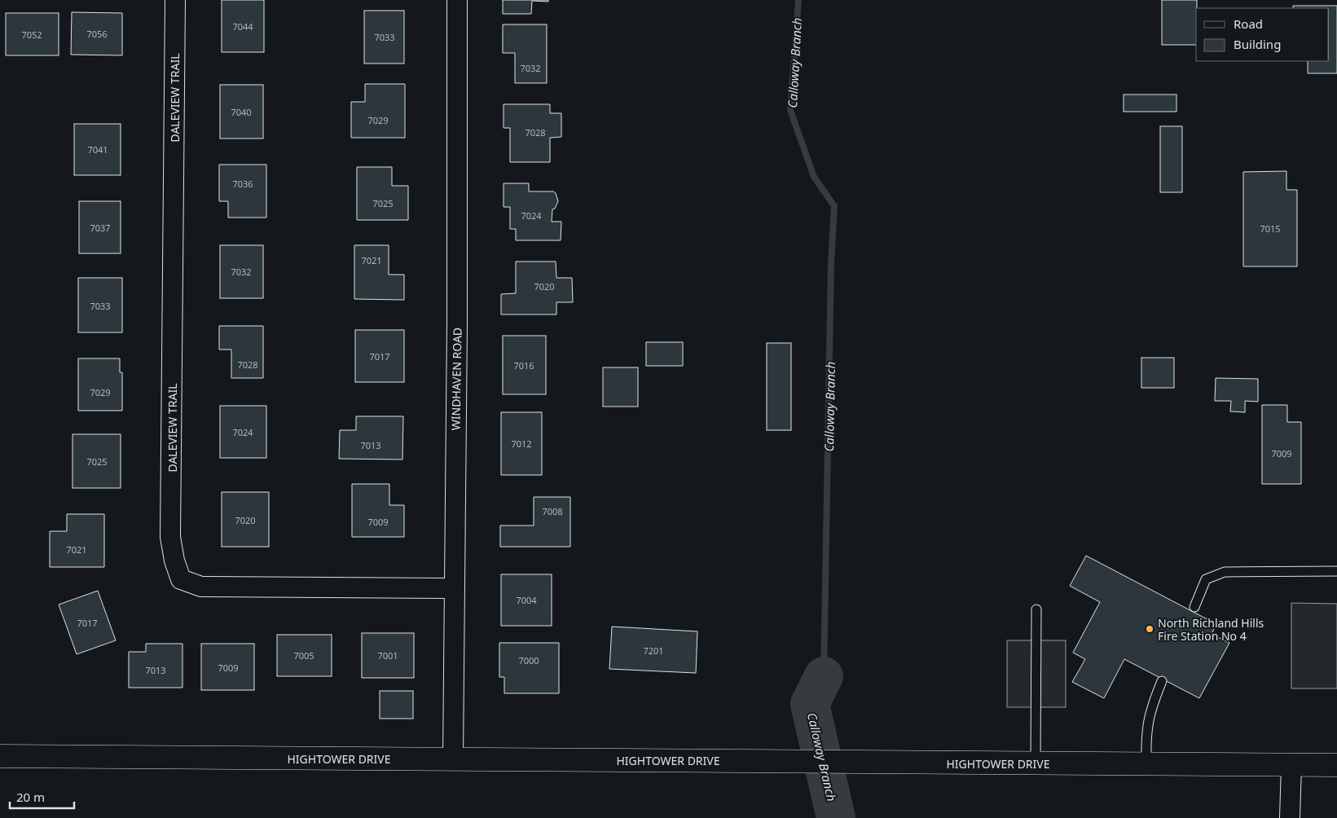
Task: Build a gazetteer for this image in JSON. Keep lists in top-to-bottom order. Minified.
{"streets":{"street":["DALEVIEW TRAIL","WINDHAVEN ROAD","HIGHTOWER DRIVE"]},"crossings":[["DALEVIEW TRAIL","WINDHAVEN ROAD"],["WINDHAVEN ROAD","HIGHTOWER DRIVE"]],"water":["Calloway Branch"],"places":["North Richland Hills Fire Station No 4"],"house_numbers":["7044","7056","7052","7033","7032","7040","7029","7028","7041","7036","7025","7024","7037","7015","7021","7032","7020","7033","7017","7028","7016","7029","7024","7012","7013","7009","7025","7008","7020","7009","7021","7004","7017","7201","7005","7001","7000","7009","7013"],"legend":["Road","Building"],"scale_bar":"20 m"}
